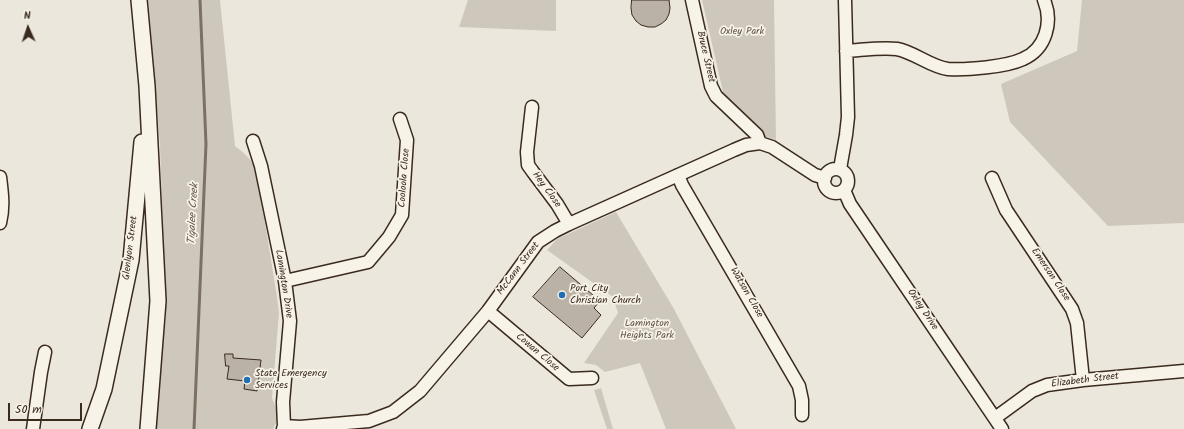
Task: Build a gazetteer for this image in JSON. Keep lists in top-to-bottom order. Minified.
{"streets":{"main road":["Glenlyon Street"],"street":["Bruce Street","Cooloola Close","Hey Close","McCann Street","Emerson Close","Lamington Drive","Watson Close","Oxley Drive","Cowan Close","Elizabeth Street"]},"crossings":[["Bruce Street","McCann Street"],["Cooloola Close","Lamington Drive"],["Hey Close","McCann Street"],["McCann Street","Lamington Drive"],["McCann Street","Watson Close"],["McCann Street","Cowan Close"],["Emerson Close","Elizabeth Street"],["Oxley Drive","Elizabeth Street"]],"water":["Tigalee Creek"],"parks":["Oxley Park","Lamington Heights Park"],"places":["Port City Christian Church","State Emergency Services"],"scale_bar":"50 m","north":"top"}
